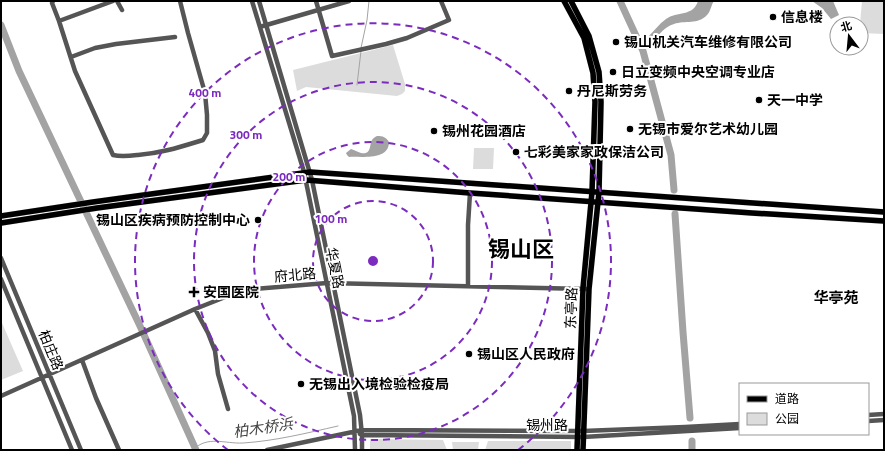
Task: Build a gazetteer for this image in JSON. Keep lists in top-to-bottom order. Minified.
{"streets":{"main road":["东亭路"],"street":["华夏路","府北路","柏庄路","锡州路"]},"crossings":[["华夏路","府北路"],["华夏路","锡州路"],["府北路","东亭路"],["府北路","柏庄路"],["东亭路","锡州路"]],"districts":["锡山区","华亭苑"],"water":["柏木桥浜"],"places":{"other":["信息楼","锡山机关汽车维修有限公司","日立变频中央空调专业店","丹尼斯劳务","天一中学","无锡市爱尔艺术幼儿园","锡州花园酒店","七彩美家家政保洁公司","锡山区疾病预防控制中心","锡山区人民政府","无锡出入境检验检疫局"],"health":["安国医院"]},"legend":["道路","公园"],"north":"top","rings":["400 m","300 m","200 m","100 m"]}
